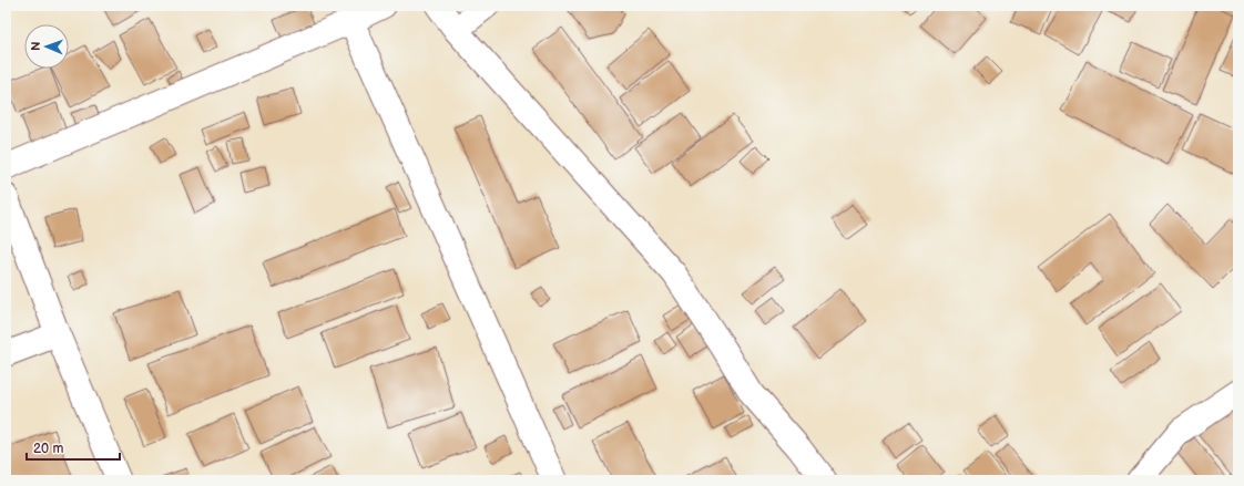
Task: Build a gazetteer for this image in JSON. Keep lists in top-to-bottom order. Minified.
{"scale_bar":"20 m","north":"left"}
